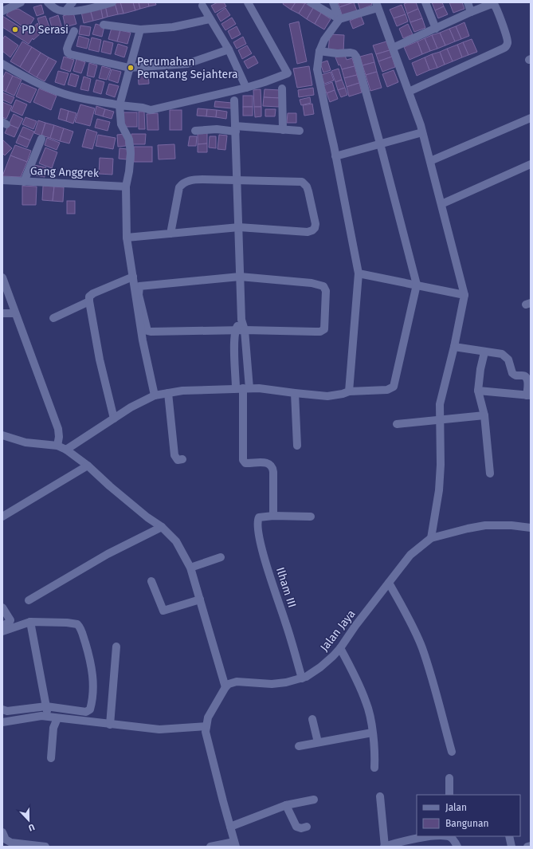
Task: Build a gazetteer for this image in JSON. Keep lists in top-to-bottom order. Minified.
{"streets":{"street":["Gang Anggrek","Ilham III","Jalan Jaya"]},"crossings":[["Ilham III","Jalan Jaya"]],"places":["PD Serasi","Perumahan Pematang Sejahtera"],"legend":["Jalan","Bangunan"],"north":"bottom"}
